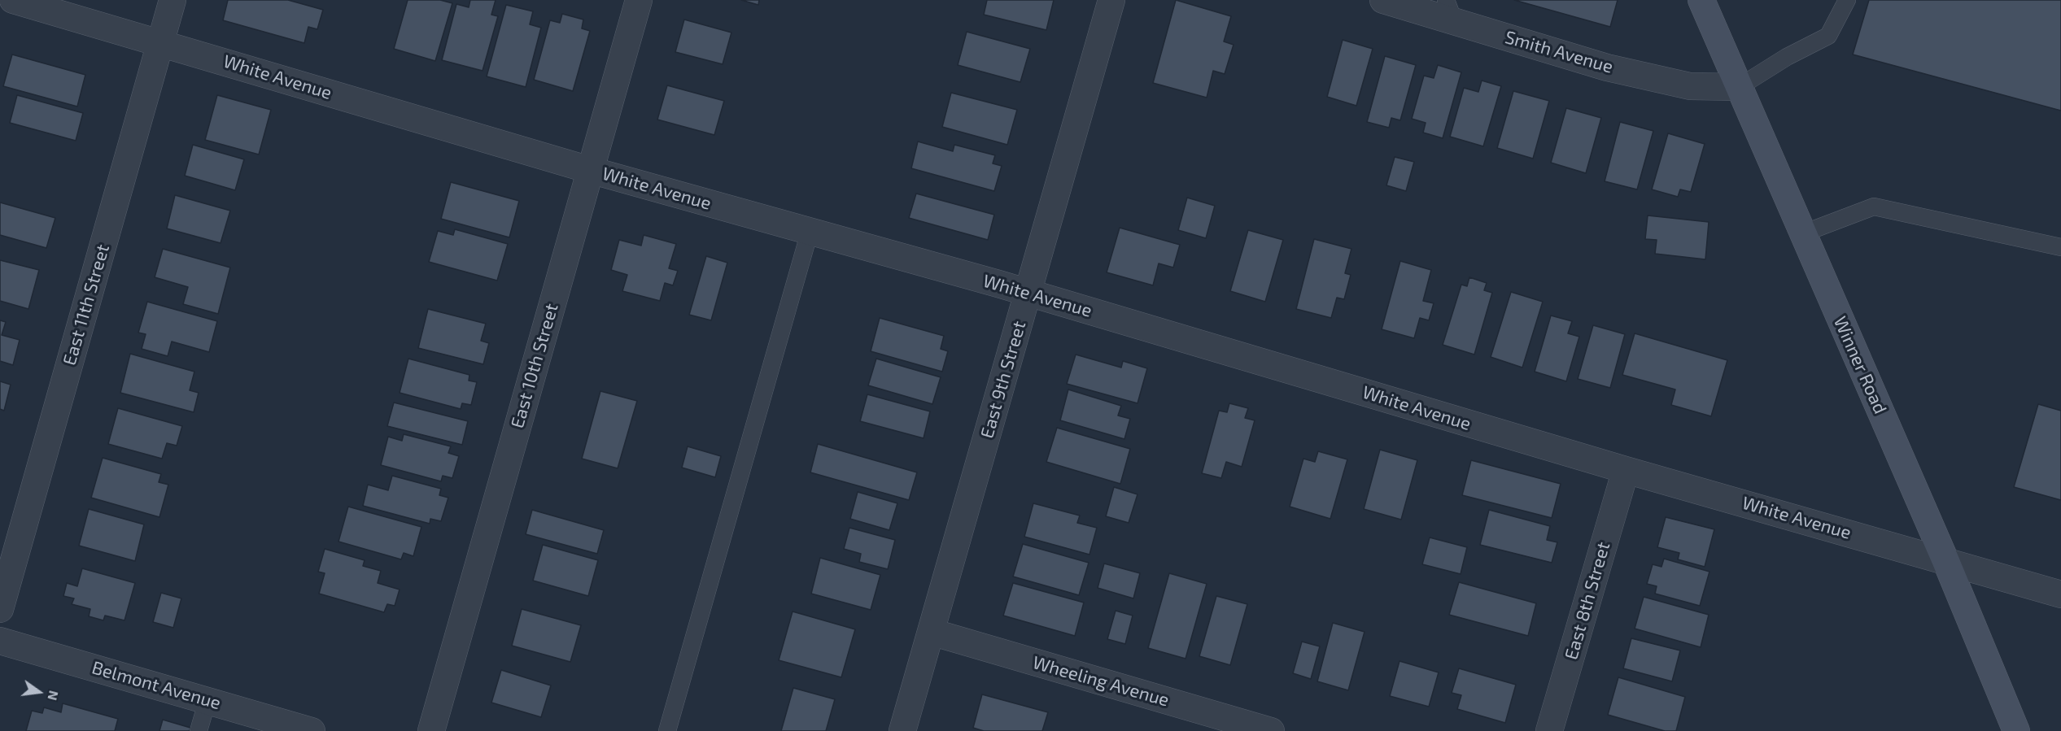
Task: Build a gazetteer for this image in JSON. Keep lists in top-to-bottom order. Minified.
{"streets":{"main road":["Winner Road"],"street":["Smith Avenue","White Avenue","East 11th Street","East 10th Street","East 9th Street","East 8th Street","Wheeling Avenue","Belmont Avenue"]},"crossings":[["Smith Avenue","Winner Road"],["White Avenue","East 11th Street"],["White Avenue","Winner Road"],["White Avenue","East 10th Street"],["White Avenue","East 9th Street"],["White Avenue","East 8th Street"],["East 9th Street","Wheeling Avenue"]],"north":"right"}
